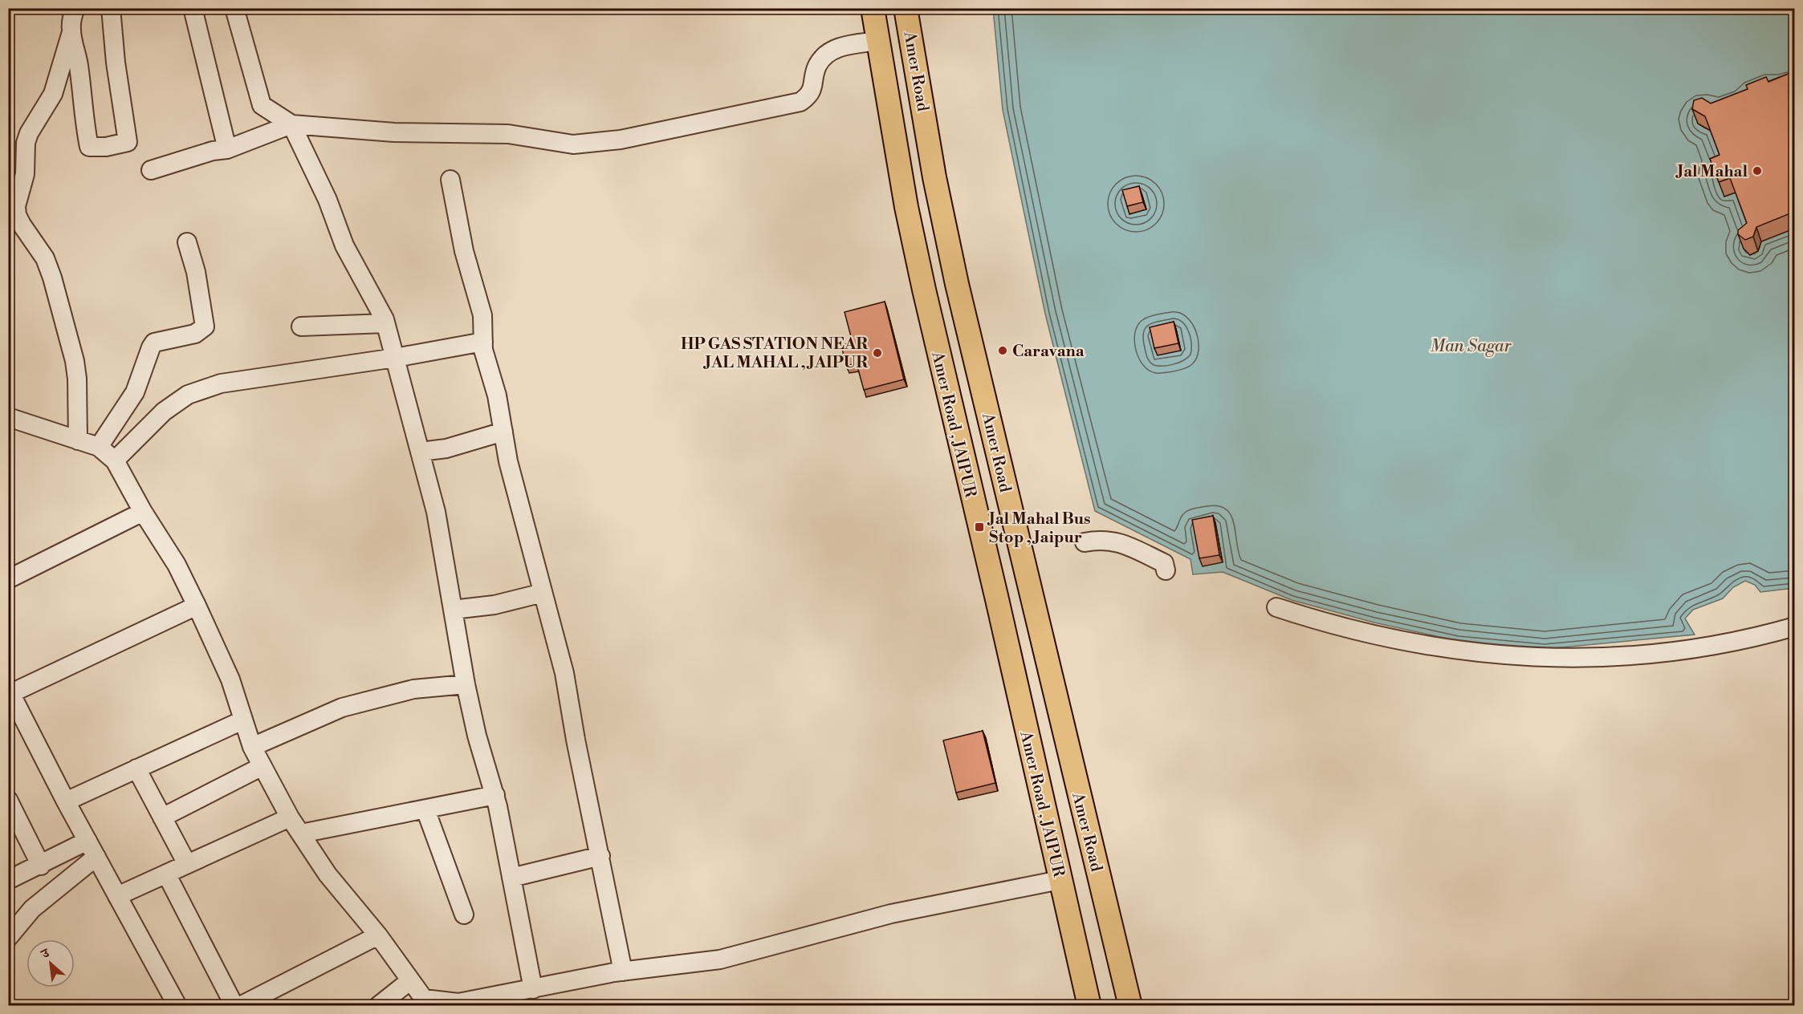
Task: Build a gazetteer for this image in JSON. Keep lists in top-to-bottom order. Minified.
{"streets":{"main road":["Amer Road","Amer Road , JAIPUR"]},"water":["Man Sagar"],"places":{"other":["Jal Mahal","Caravana","HP GAS STATION NEAR JAL MAHAL , JAIPUR"],"transit":["Jal Mahal Bus Stop , Jaipur"]},"north":"top left"}
